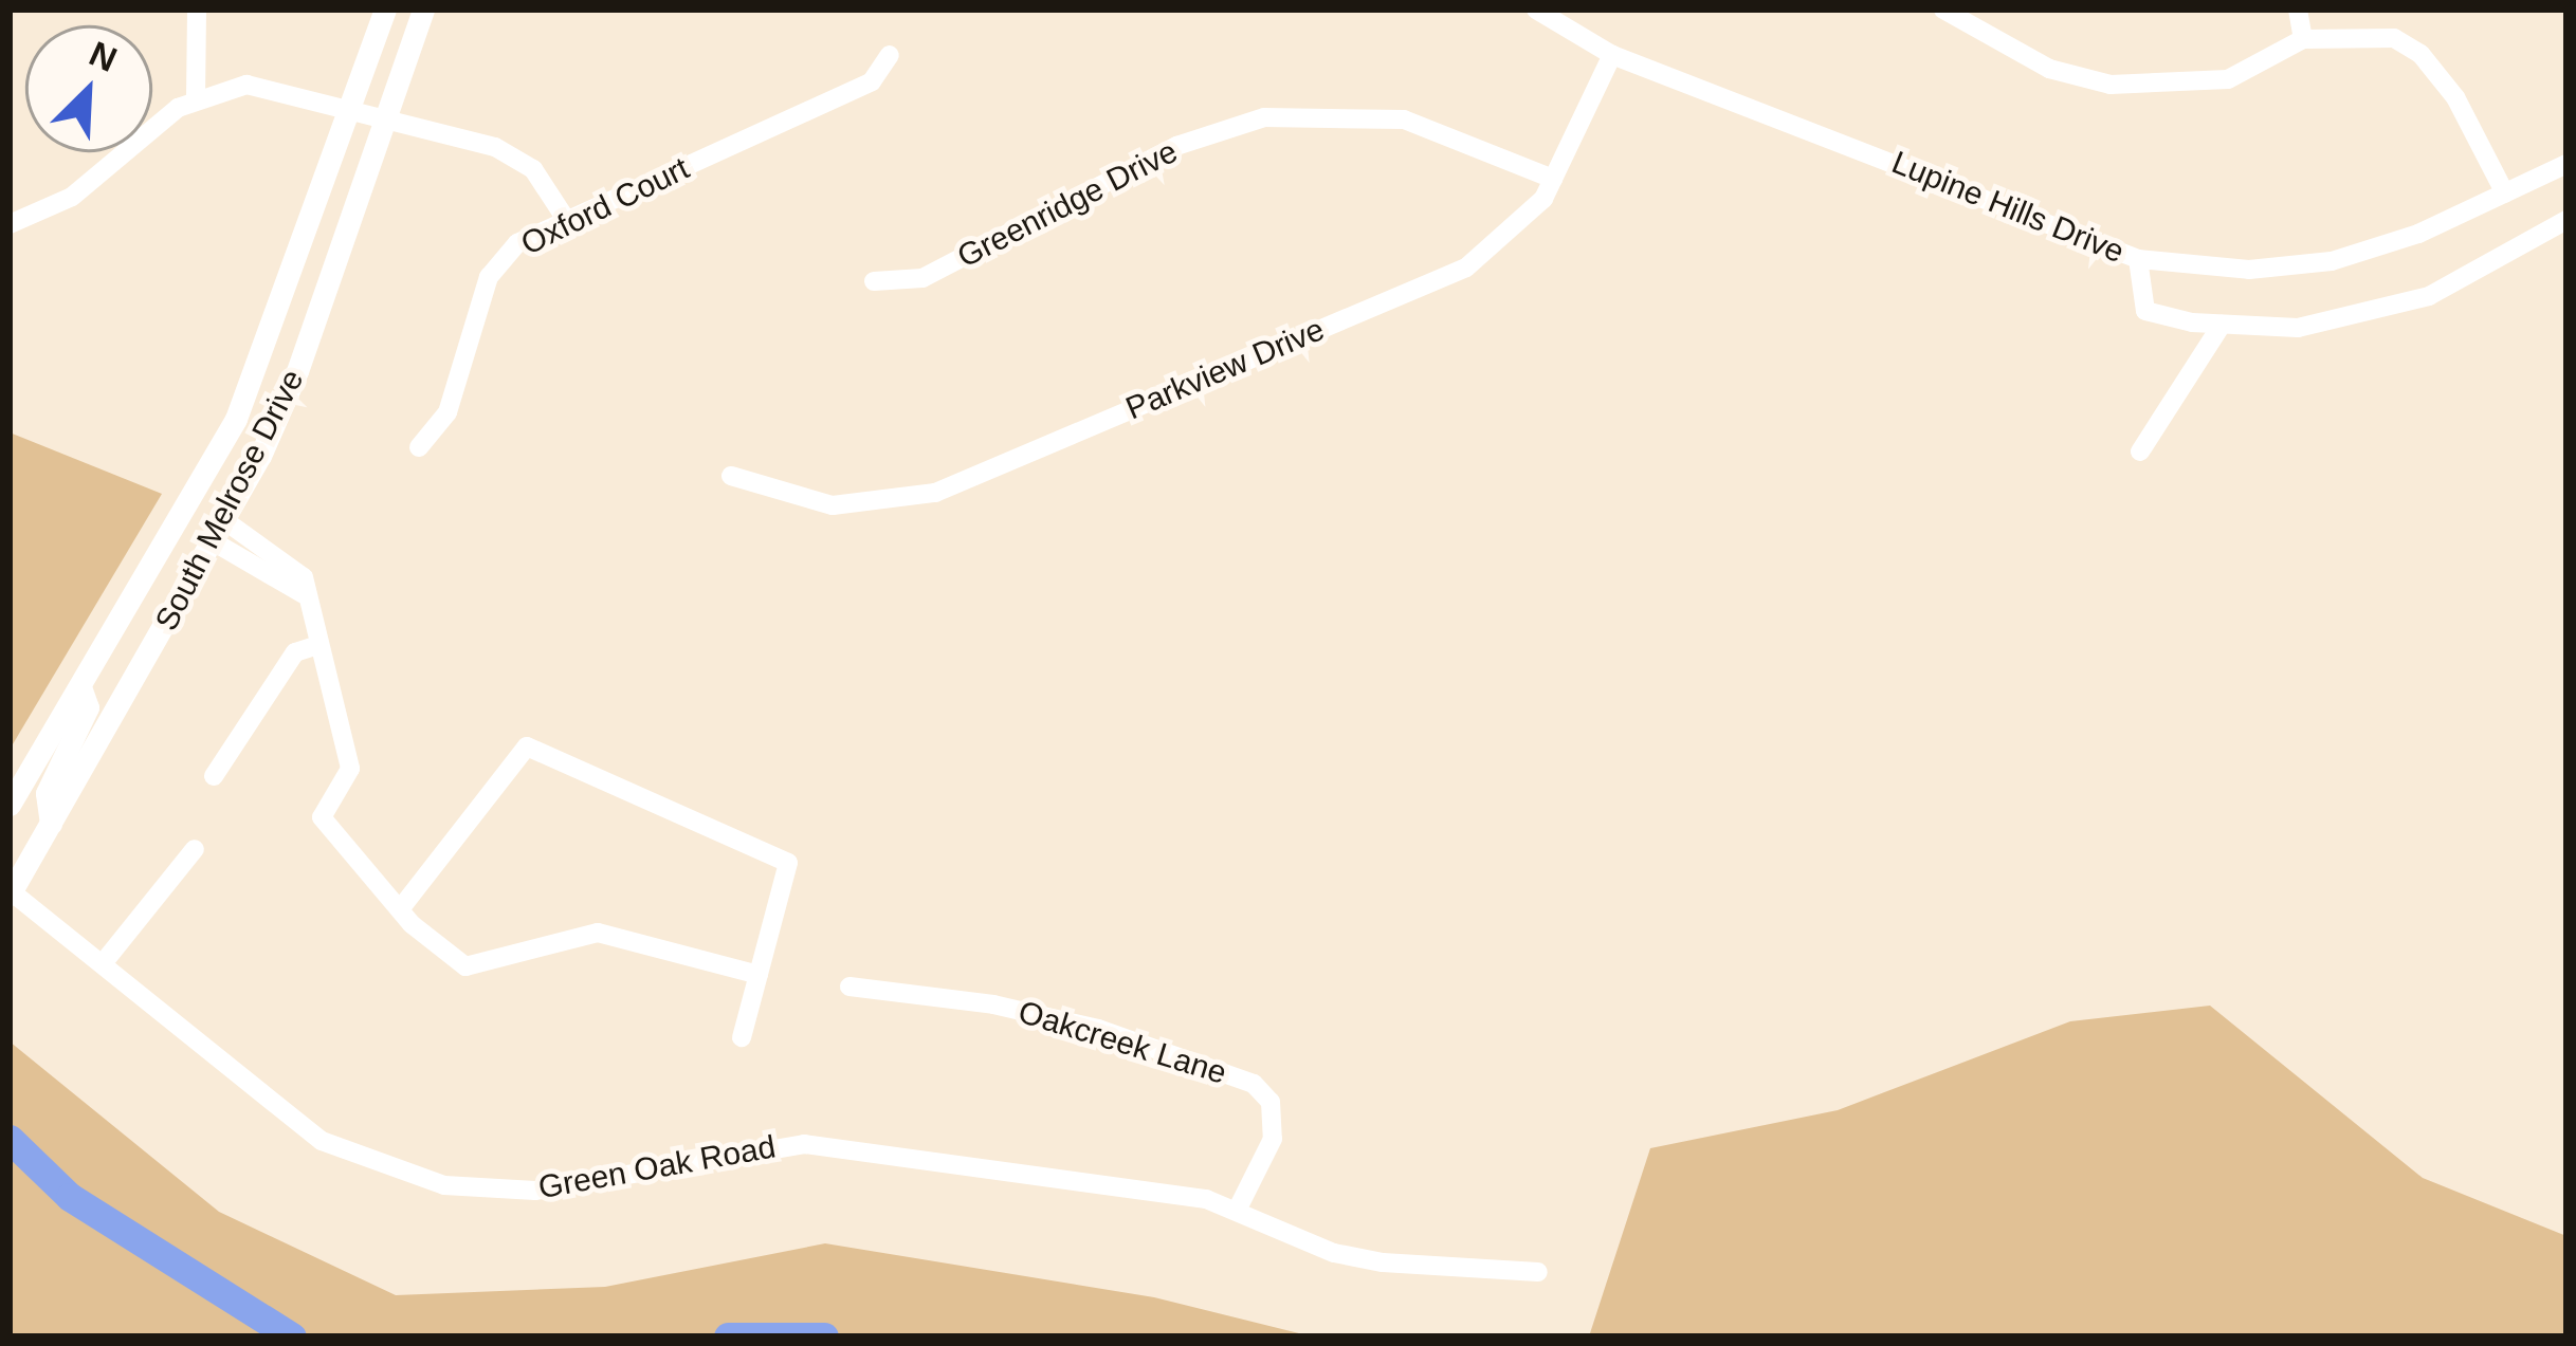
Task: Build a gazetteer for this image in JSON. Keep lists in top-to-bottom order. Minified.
{"streets":{"main road":["South Melrose Drive"],"street":["Greenridge Drive","Oxford Court","Lupine Hills Drive","Parkview Drive","Oakcreek Lane","Green Oak Road"]},"crossings":[["Greenridge Drive","Parkview Drive"],["Lupine Hills Drive","Parkview Drive"],["South Melrose Drive","Green Oak Road"],["Oakcreek Lane","Green Oak Road"]],"north":"top right"}
